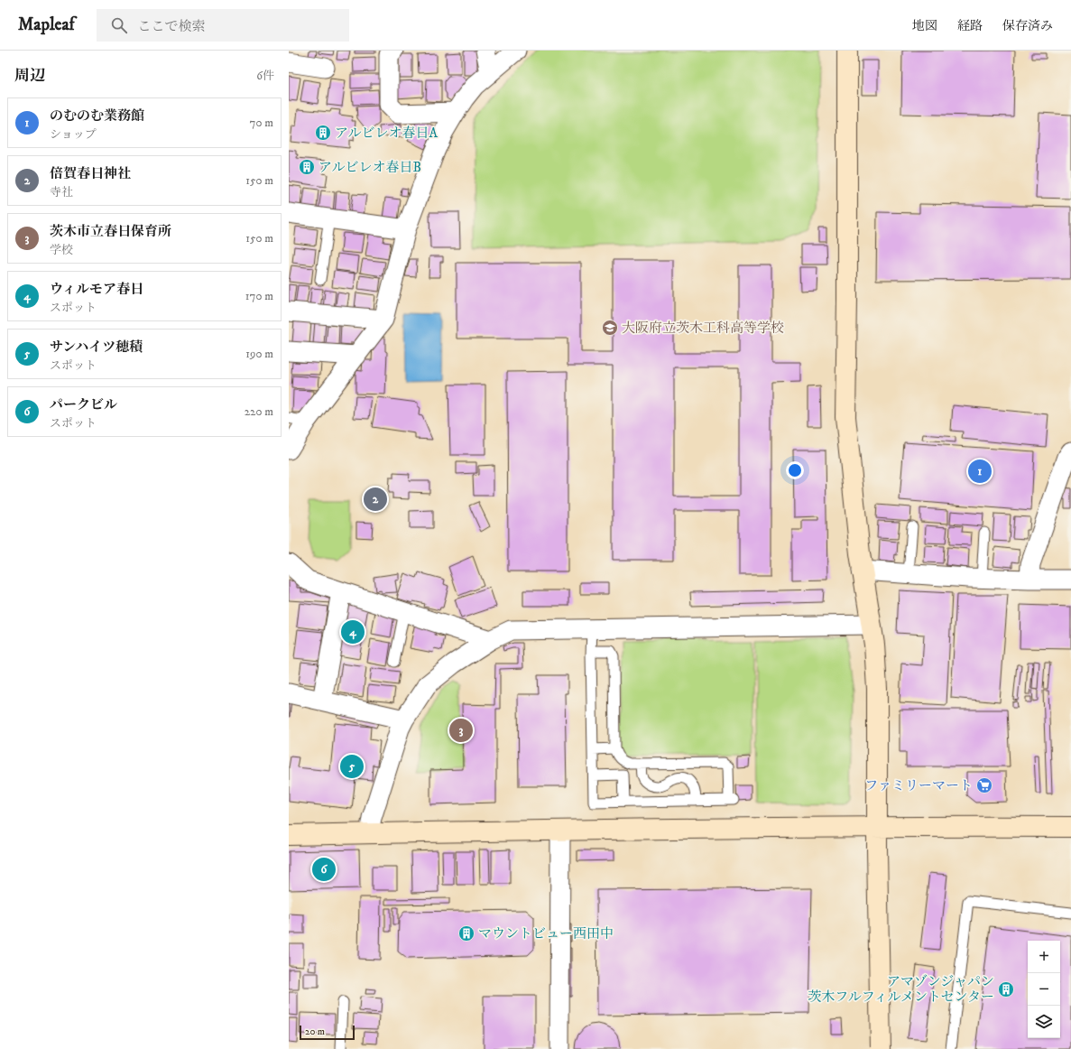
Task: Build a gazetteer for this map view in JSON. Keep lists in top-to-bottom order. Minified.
{"places":{"building":["アルビレオ春日A","アルビレオ春日B","マウントビュー西田中","アマゾンジャパン 茨木フルフィルメントセンター"],"school or university":["大阪府立茨木工科高等学校"],"supermarket":["ファミリーマート"]},"scale_bar":"20 m","page":{"header":"Mapleaf","search":"ここで検索","nav":["地図","経路","保存済み"],"heading":["周辺","6件"],"list":[{"mark":"1","name":"のむのむ業務館","note":"ショップ","value":"70 m"},{"mark":"2","name":"倍賀春日神社","note":"寺社","value":"150 m"},{"mark":"3","name":"茨木市立春日保育所","note":"学校","value":"150 m"},{"mark":"4","name":"ウィルモア春日","note":"スポット","value":"170 m"},{"mark":"5","name":"サンハイツ穂積","note":"スポット","value":"190 m"},{"mark":"6","name":"パークビル","note":"スポット","value":"220 m"}],"pins":["1","2","4","3","5","6"],"map_buttons":["+","−"],"scale":"20 m"}}
